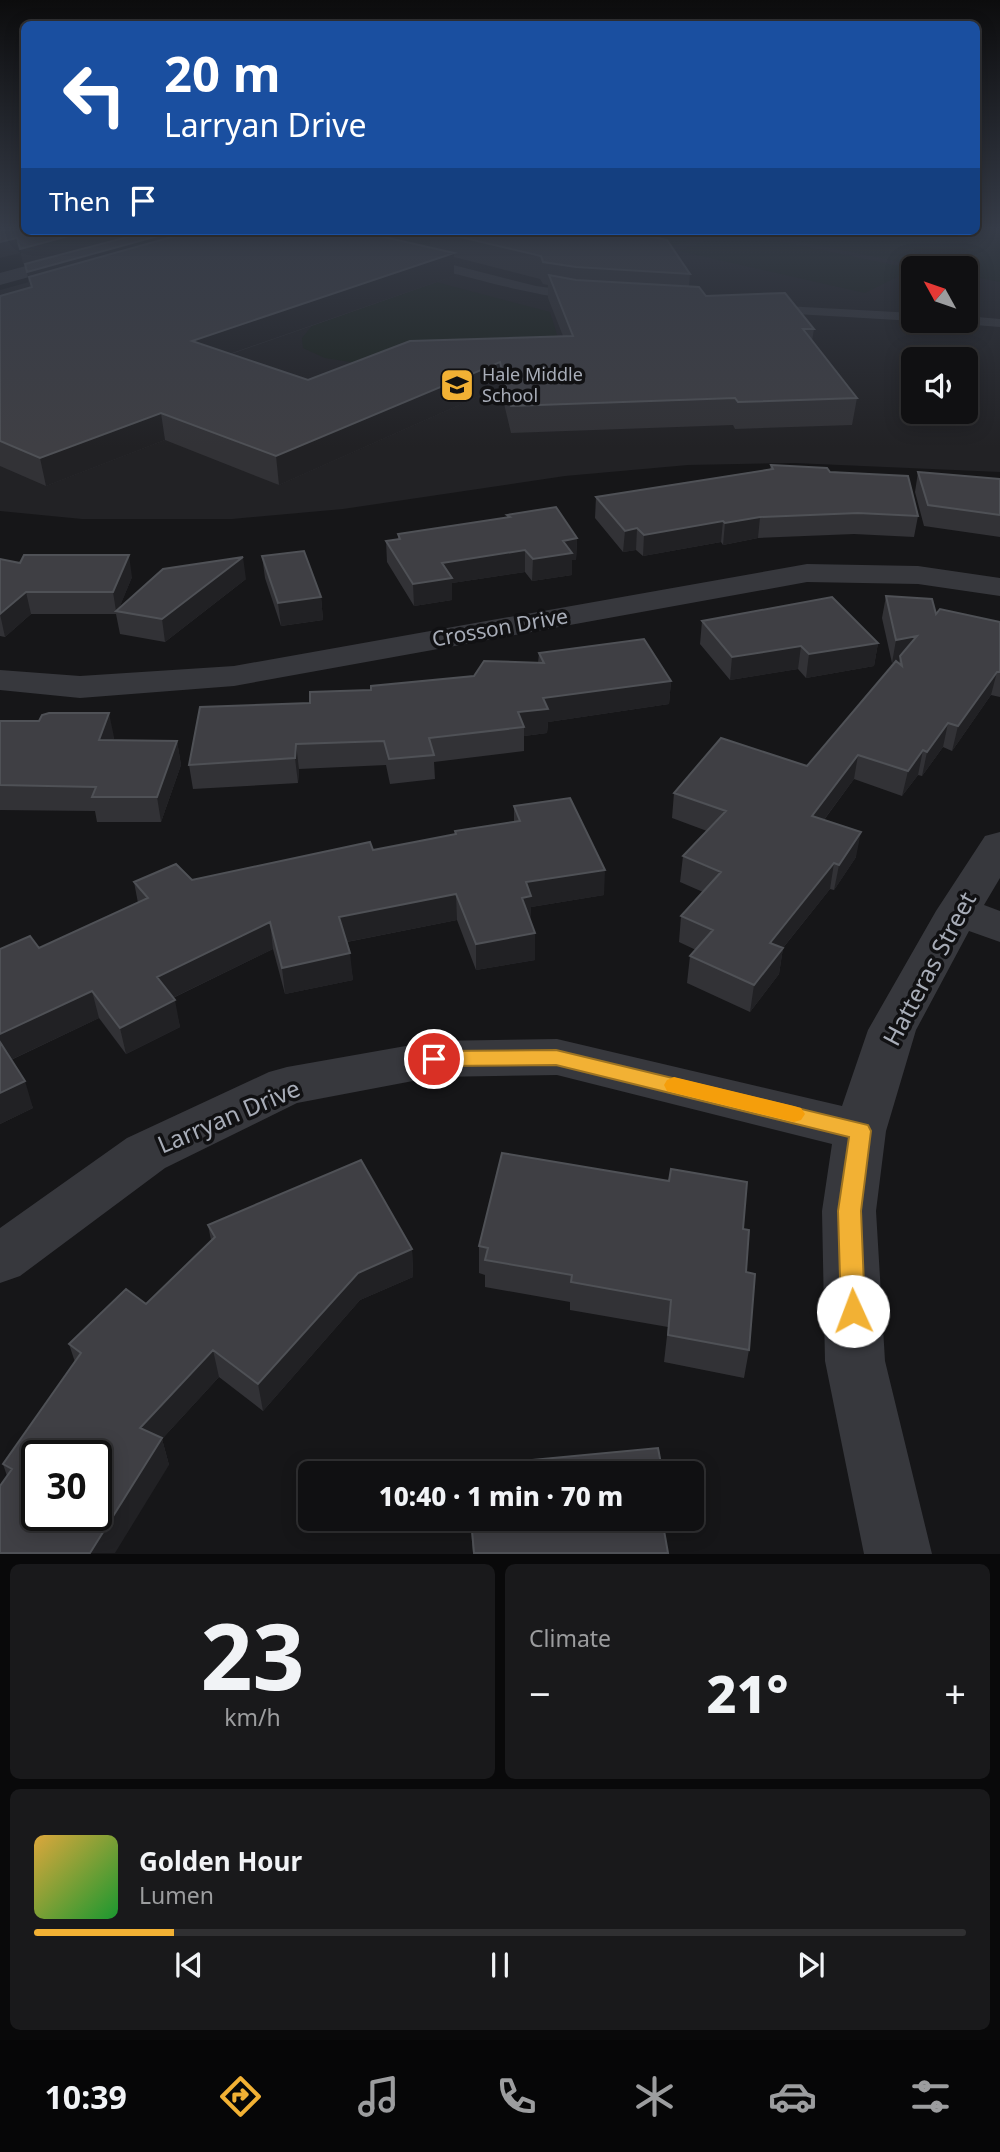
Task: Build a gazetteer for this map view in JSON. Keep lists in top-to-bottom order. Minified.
{"streets":{"street":["Crosson Drive","Hatteras Street","Larryan Drive"]},"crossings":[["Hatteras Street","Larryan Drive"]],"places":{"school or university":["Hale Middle School"]},"north":"top left","page":{"turn":["20 m","Larryan Drive"],"then":"Then","limit":"30","trip":"10:40 · 1 min · 70 m","tile":[["23","km/h"],"Climate"],"heat":["−","21°","+"],"song":["Golden Hour","Lumen"],"tabs":"10:39"}}
